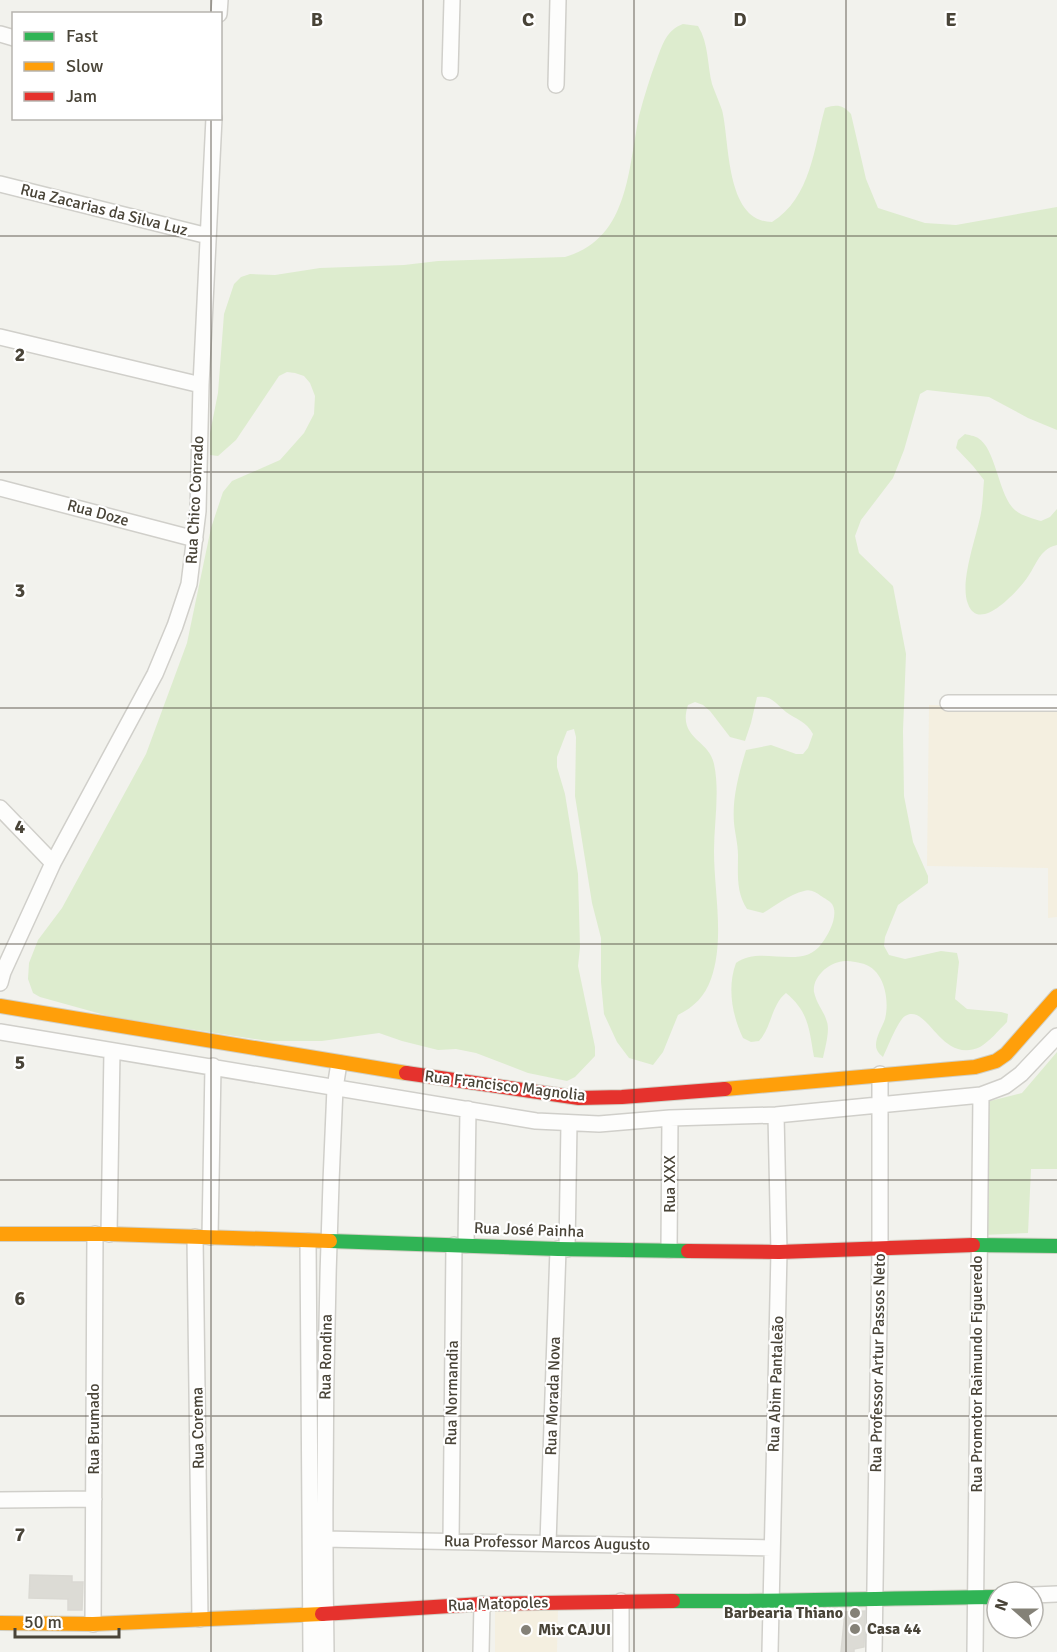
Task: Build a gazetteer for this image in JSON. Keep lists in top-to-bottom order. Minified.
{"streets":{"street":["Rua Zacarias da Silva Luz","Rua Chico Conrado","Rua Doze","Rua Francisco Magnolia","Rua XXX","Rua José Painha","Rua Rondina","Rua Professor Artur Passos Neto","Rua Promotor Raimundo Figueredo","Rua Abim Pantaleão","Rua Normandia","Rua Morada Nova","Rua Corema","Rua Brumado","Rua Professor Marcos Augusto","Rua Matopoles"]},"crossings":[["Rua Zacarias da Silva Luz","Rua Chico Conrado"],["Rua Chico Conrado","Rua Doze"],["Rua Francisco Magnolia","Rua XXX"],["Rua Francisco Magnolia","Rua Rondina"],["Rua Francisco Magnolia","Rua Professor Artur Passos Neto"],["Rua Francisco Magnolia","Rua Promotor Raimundo Figueredo"],["Rua Francisco Magnolia","Rua Abim Pantaleão"],["Rua Francisco Magnolia","Rua Normandia"],["Rua Francisco Magnolia","Rua Morada Nova"],["Rua Francisco Magnolia","Rua Corema"],["Rua Francisco Magnolia","Rua Brumado"],["Rua XXX","Rua José Painha"],["Rua José Painha","Rua Rondina"],["Rua José Painha","Rua Professor Artur Passos Neto"],["Rua José Painha","Rua Promotor Raimundo Figueredo"],["Rua José Painha","Rua Abim Pantaleão"],["Rua José Painha","Rua Normandia"],["Rua José Painha","Rua Morada Nova"],["Rua José Painha","Rua Corema"],["Rua José Painha","Rua Brumado"],["Rua Rondina","Rua Professor Marcos Augusto"],["Rua Rondina","Rua Matopoles"],["Rua Professor Artur Passos Neto","Rua Matopoles"],["Rua Promotor Raimundo Figueredo","Rua Matopoles"],["Rua Abim Pantaleão","Rua Professor Marcos Augusto"],["Rua Abim Pantaleão","Rua Matopoles"],["Rua Normandia","Rua Professor Marcos Augusto"],["Rua Morada Nova","Rua Professor Marcos Augusto"],["Rua Corema","Rua Matopoles"],["Rua Brumado","Rua Matopoles"]],"places":["Barbearia Thiano","Casa 44","Mix CAJUI"],"legend":["Fast","Slow","Jam"],"scale_bar":"50 m","north":"left","grid":{"columns":["B","C","D","E"],"rows":["2","3","4","5","6","7"]}}
